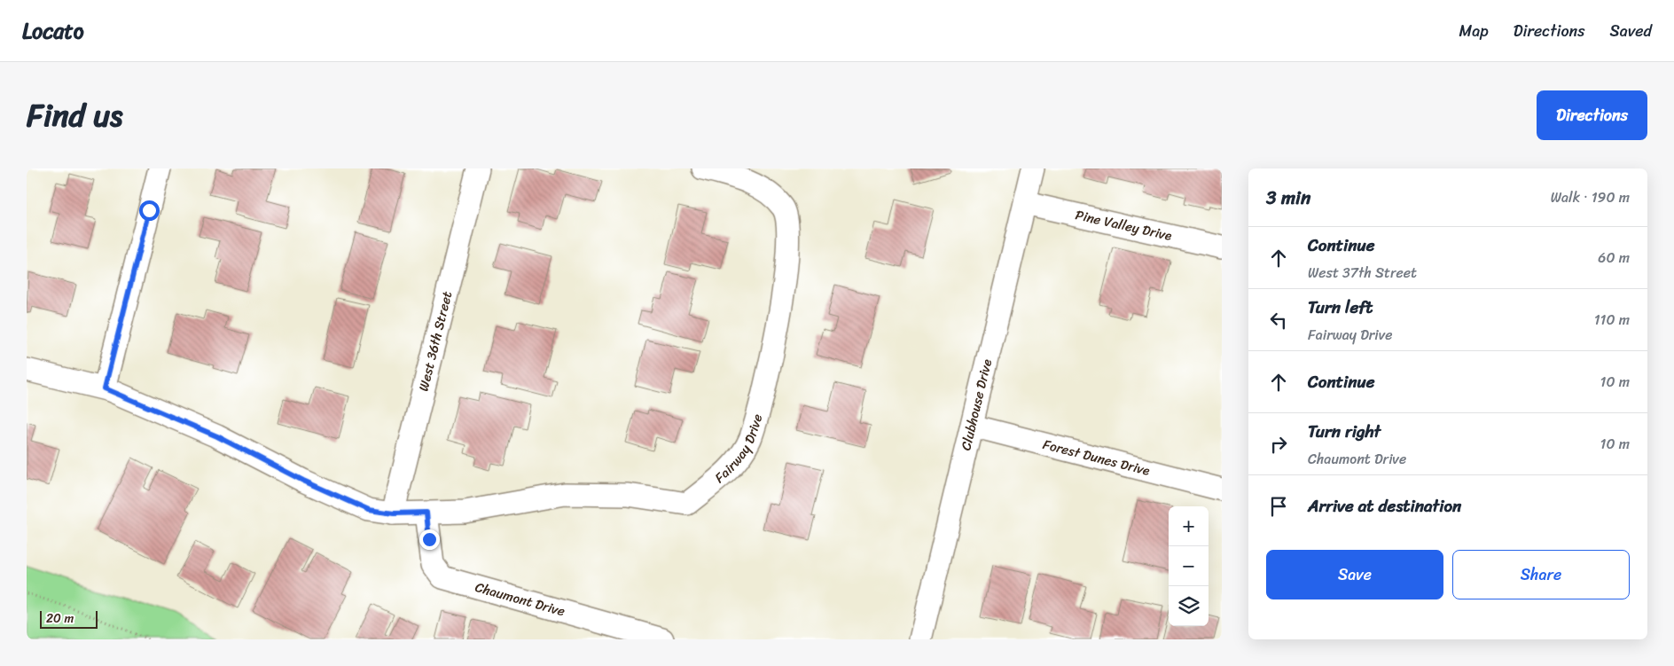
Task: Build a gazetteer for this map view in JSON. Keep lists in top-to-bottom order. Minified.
{"streets":{"street":["Pine Valley Drive","West 36th Street","Clubhouse Drive","Fairway Drive","Forest Dunes Drive","Chaumont Drive"]},"crossings":[["Pine Valley Drive","Clubhouse Drive"],["West 36th Street","Fairway Drive"],["Clubhouse Drive","Forest Dunes Drive"],["Fairway Drive","Chaumont Drive"]],"scale_bar":"20 m","page":{"header":"Locato","nav":["Map","Directions","Saved"],"title":"Find us","buttons":["Directions",["Save","Share"]],"heading":["3 min","Walk · 190 m"],"list":[["Continue","West 37th Street","60 m"],["Turn left","Fairway Drive","110 m"],["Continue","10 m"],["Turn right","Chaumont Drive","10 m"],"Arrive at destination"],"map_buttons":["+","−"],"scale":"20 m"}}
